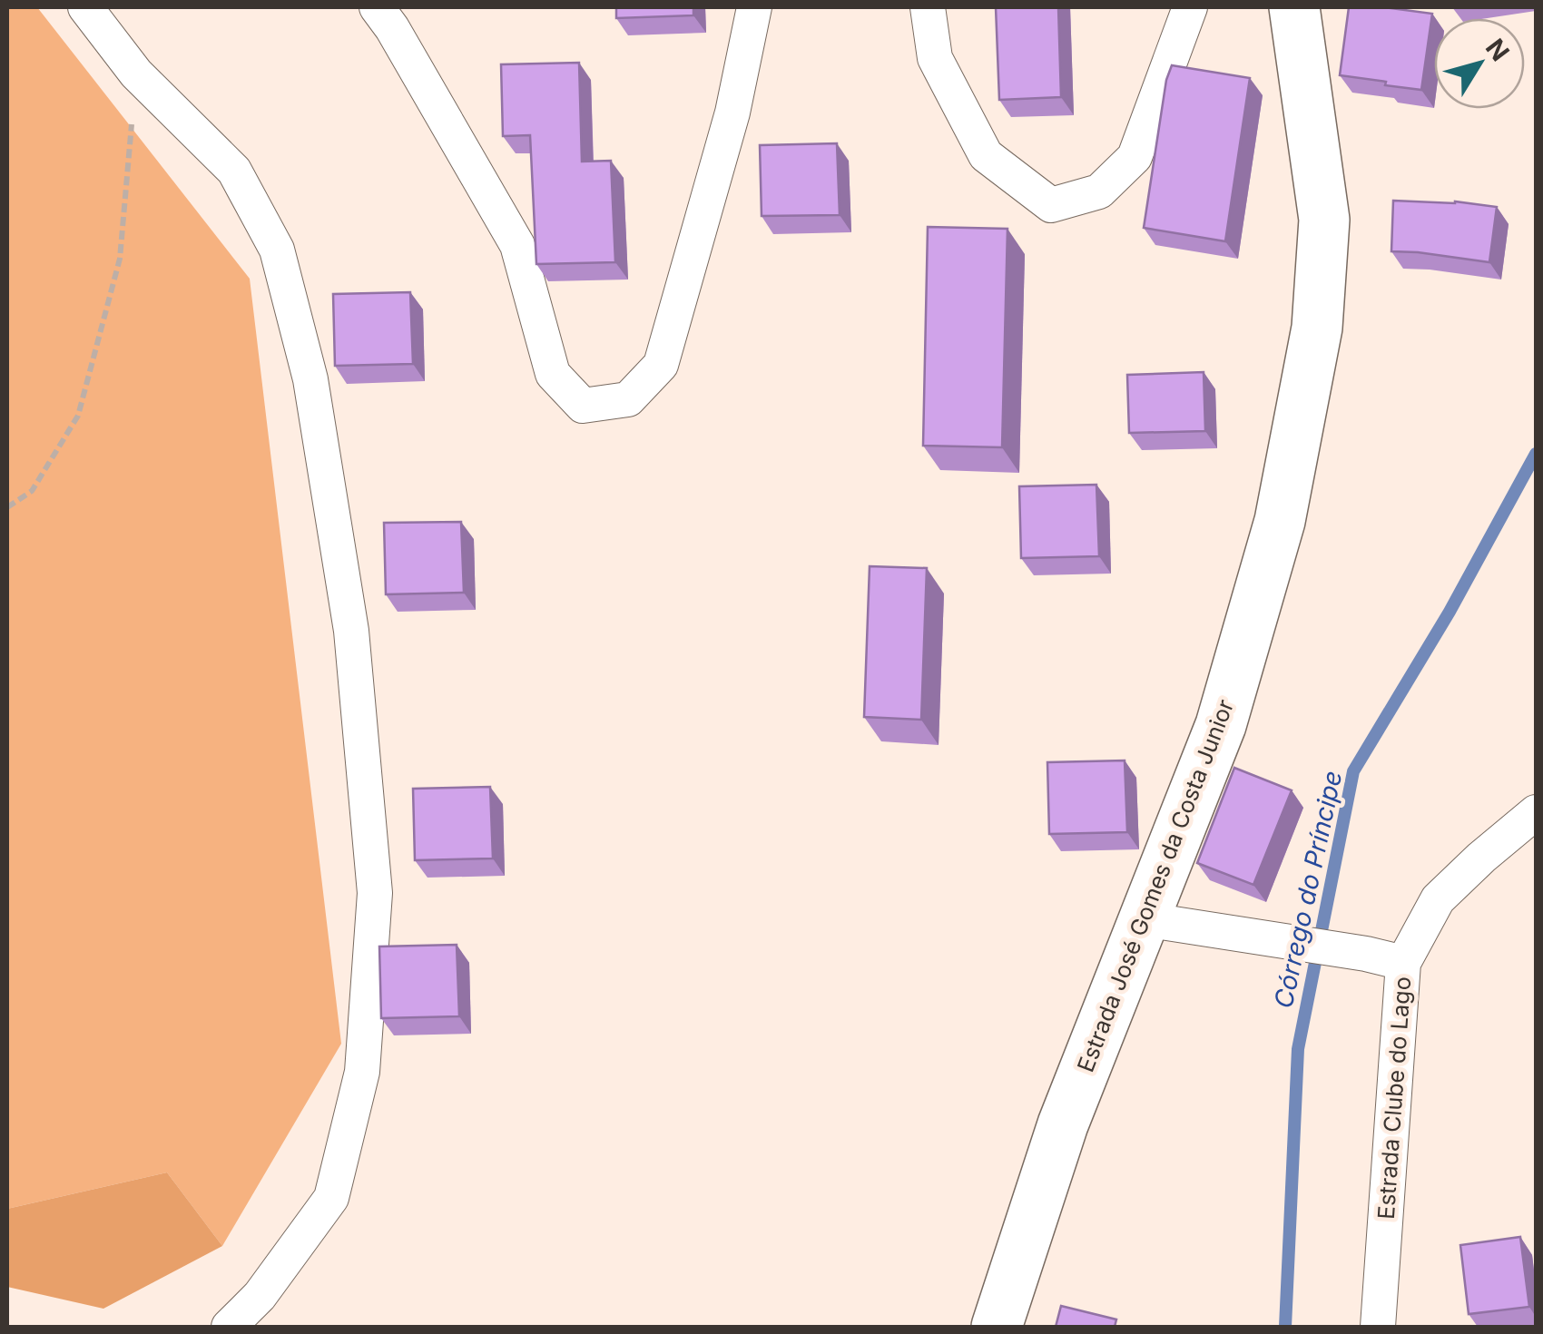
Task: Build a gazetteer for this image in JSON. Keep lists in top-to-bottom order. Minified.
{"streets":{"street":["Estrada José Gomes da Costa Junior","Estrada Clube do Lago"]},"water":["Córrego do Príncipe"],"north":"top right"}
